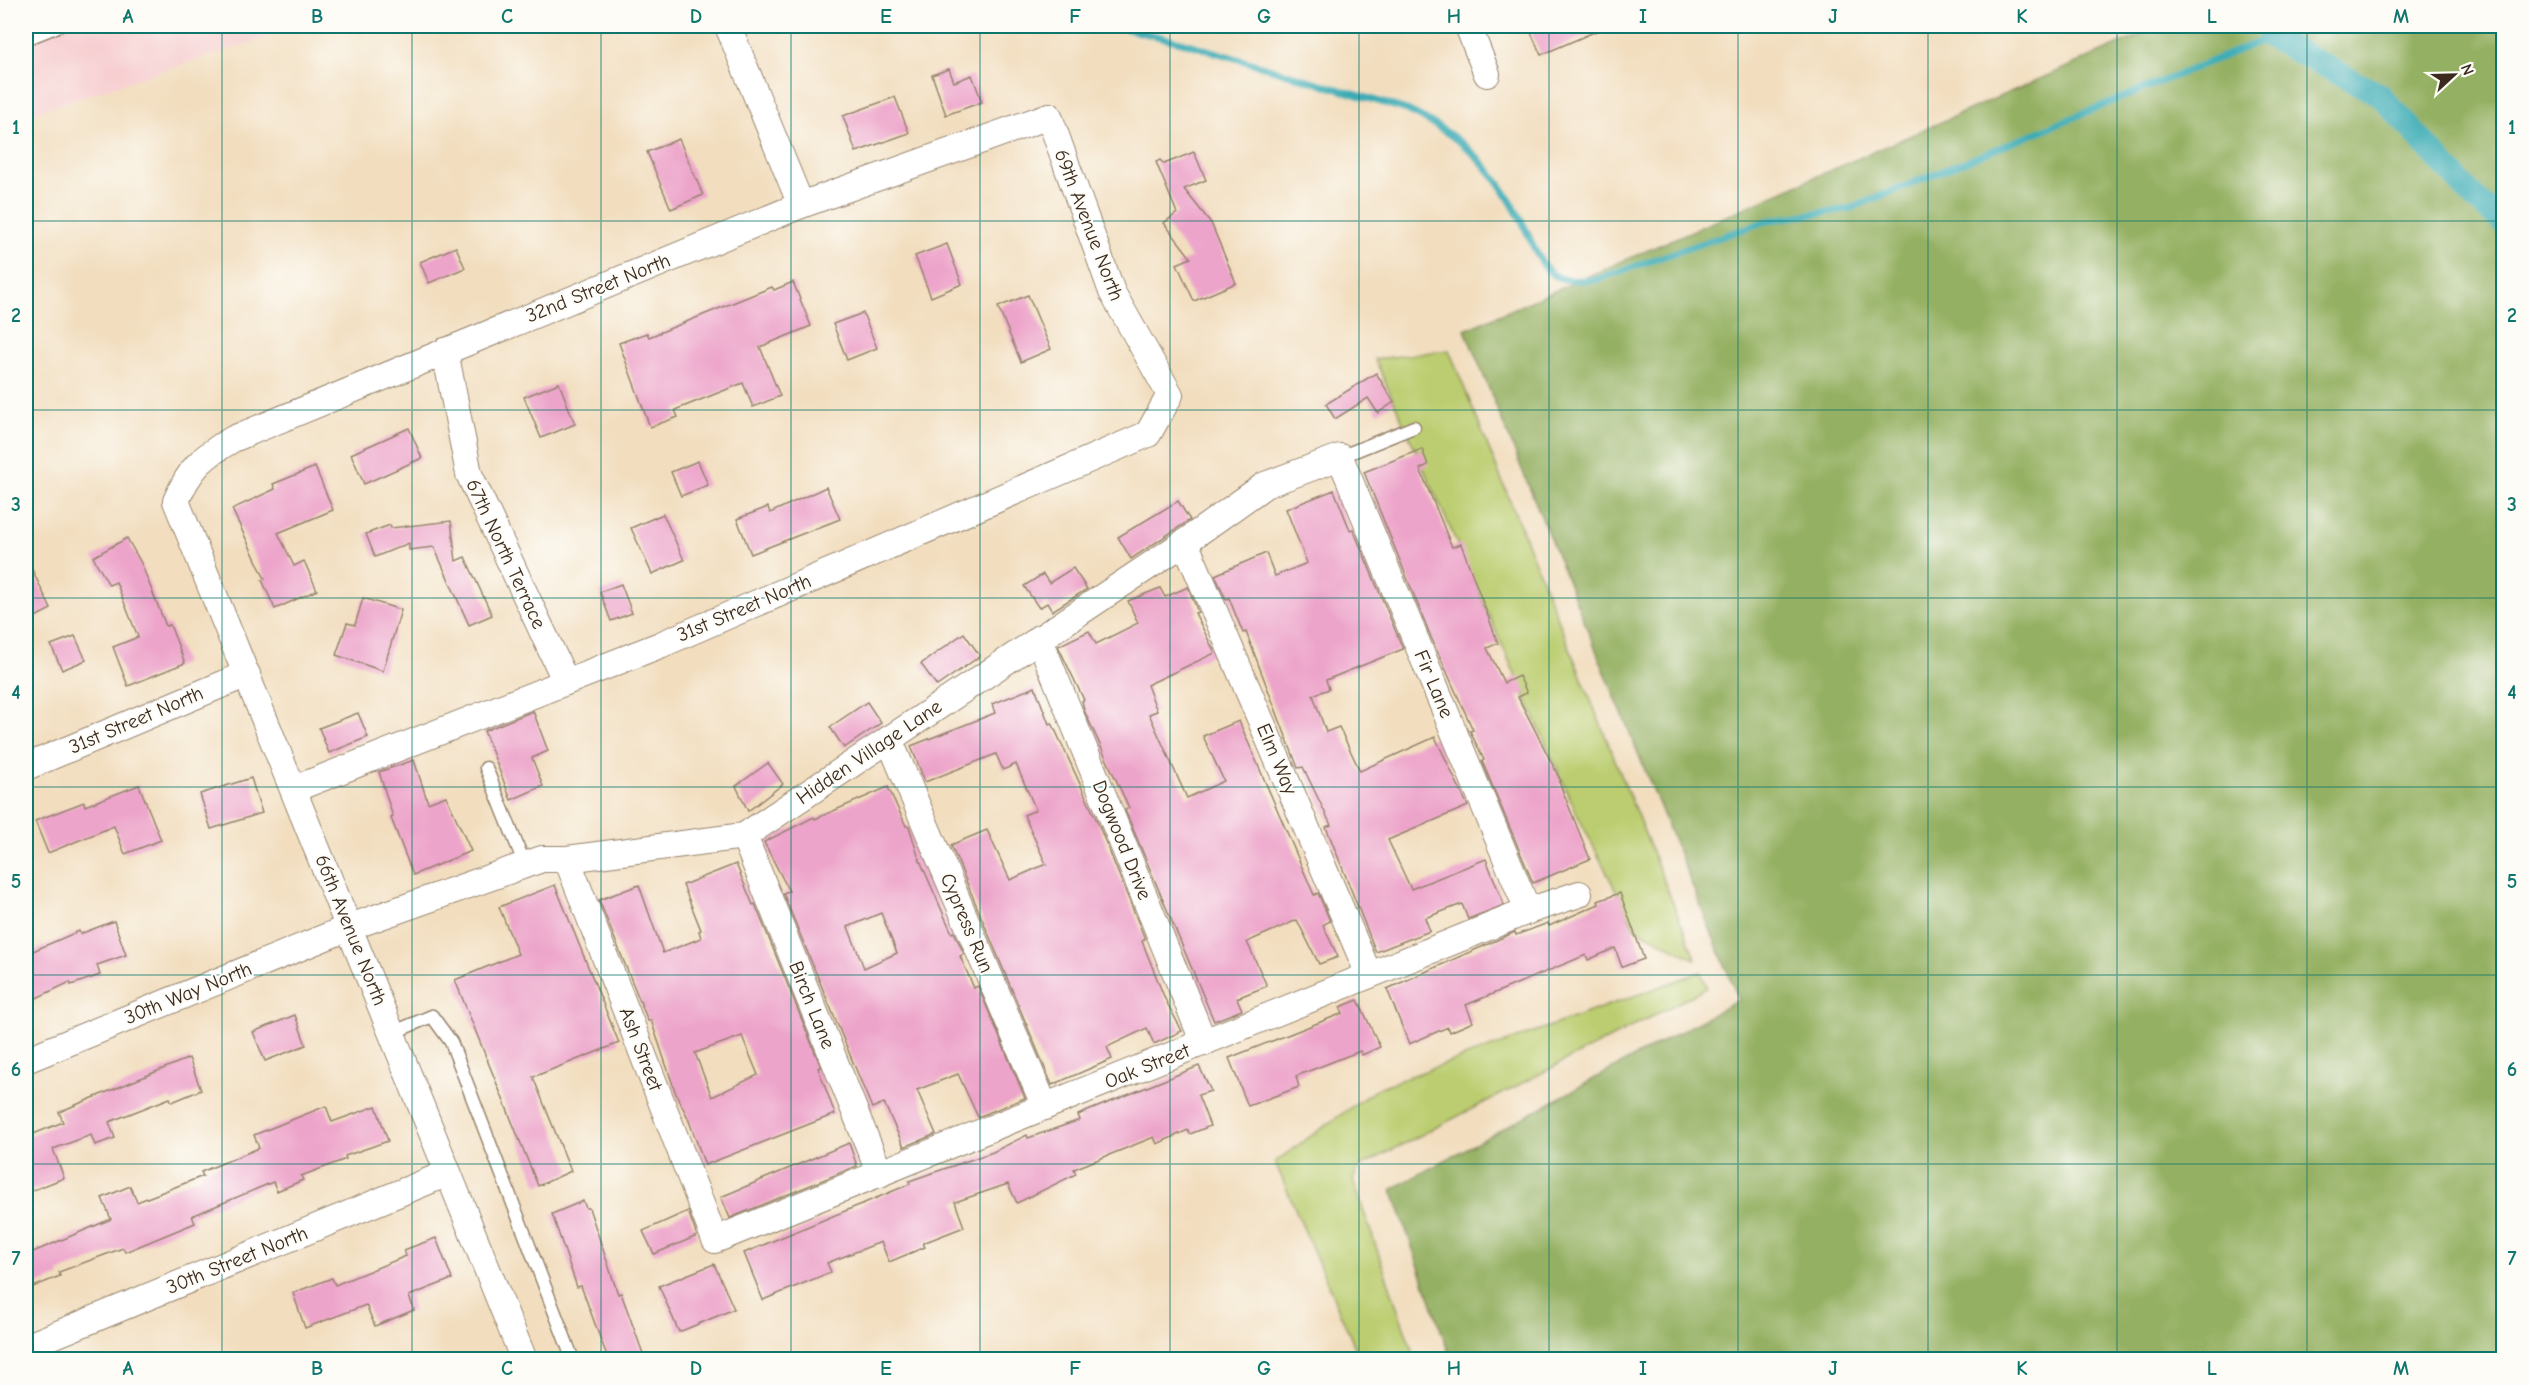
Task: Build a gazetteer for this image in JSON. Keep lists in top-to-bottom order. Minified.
{"streets":{"street":["69th Avenue North","32nd Street North","67th North Terrace","31st Street North","Fir Lane","Hidden Village Lane","Elm Way","Dogwood Drive","Cypress Run","66th Avenue North","30th Way North","Birch Lane","Ash Street","Oak Street","30th Street North"]},"crossings":[["69th Avenue North","32nd Street North"],["69th Avenue North","31st Street North"],["32nd Street North","67th North Terrace"],["32nd Street North","66th Avenue North"],["67th North Terrace","31st Street North"],["31st Street North","66th Avenue North"],["Fir Lane","Hidden Village Lane"],["Fir Lane","Oak Street"],["Hidden Village Lane","Elm Way"],["Hidden Village Lane","Dogwood Drive"],["Hidden Village Lane","Cypress Run"],["Hidden Village Lane","66th Avenue North"],["Hidden Village Lane","30th Way North"],["Hidden Village Lane","Birch Lane"],["Hidden Village Lane","Ash Street"],["Elm Way","Oak Street"],["Dogwood Drive","Oak Street"],["Cypress Run","Oak Street"],["66th Avenue North","30th Way North"],["66th Avenue North","30th Street North"],["Birch Lane","Oak Street"],["Ash Street","Oak Street"]],"north":"right","grid":{"columns":["A","B","C","D","E","F","G","H","I","J","K","L","M"],"rows":["1","2","3","4","5","6","7"]}}
